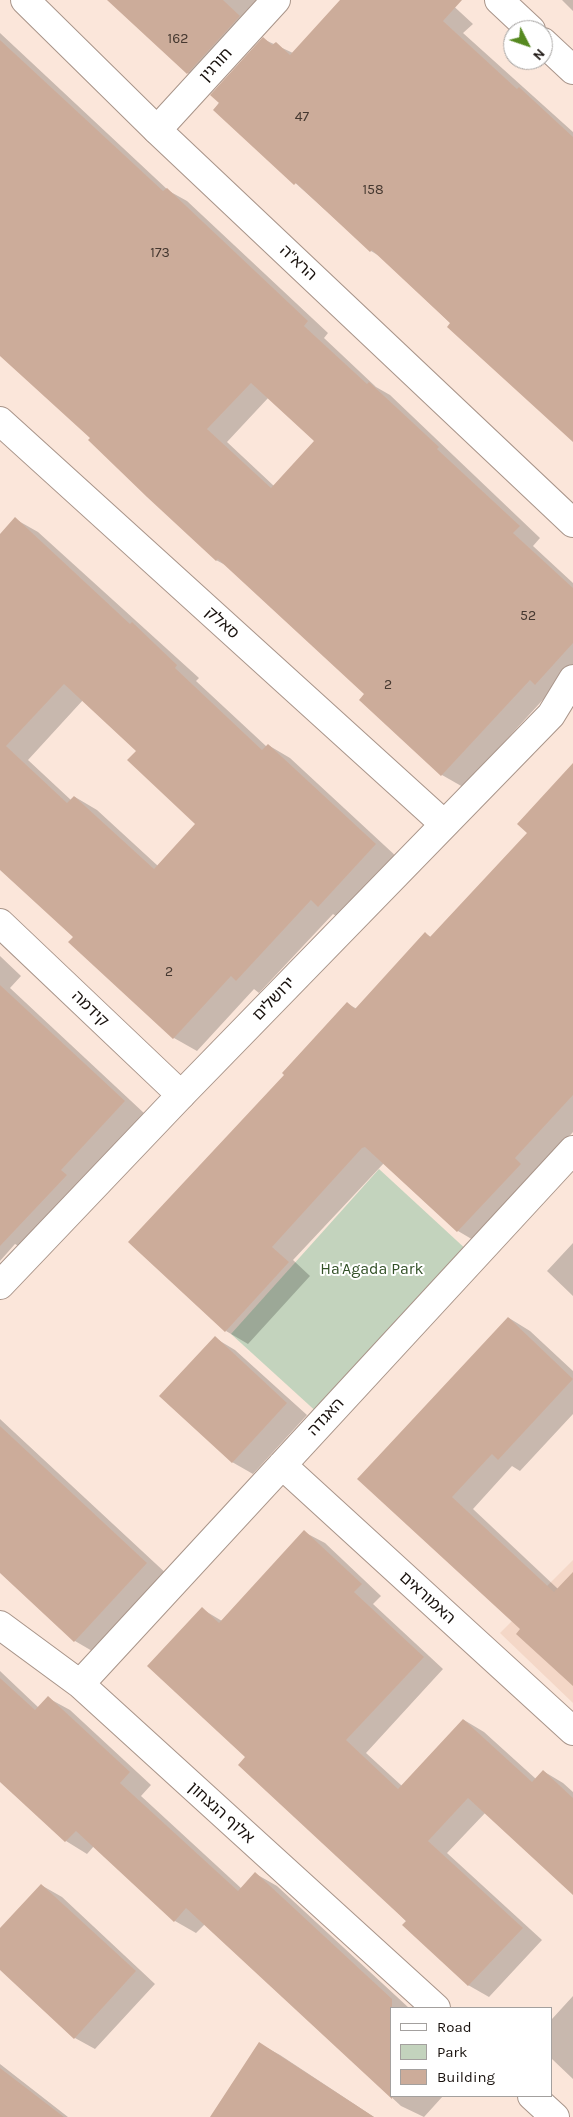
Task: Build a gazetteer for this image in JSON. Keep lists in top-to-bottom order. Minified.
{"streets":{"street":["חורגין","הרא\"ה","סאלק","ירושלים","קידמה","האגדה","האמוראים","אלוף הנצחון"]},"crossings":[["חורגין","הרא\"ה"],["סאלק","ירושלים"],["ירושלים","קידמה"],["האגדה","האמוראים"],["האגדה","אלוף הנצחון"]],"parks":["Ha'Agada Park"],"house_numbers":["162","47","158","173","52","2","2"],"legend":["Road","Park","Building"],"north":"bottom right"}
